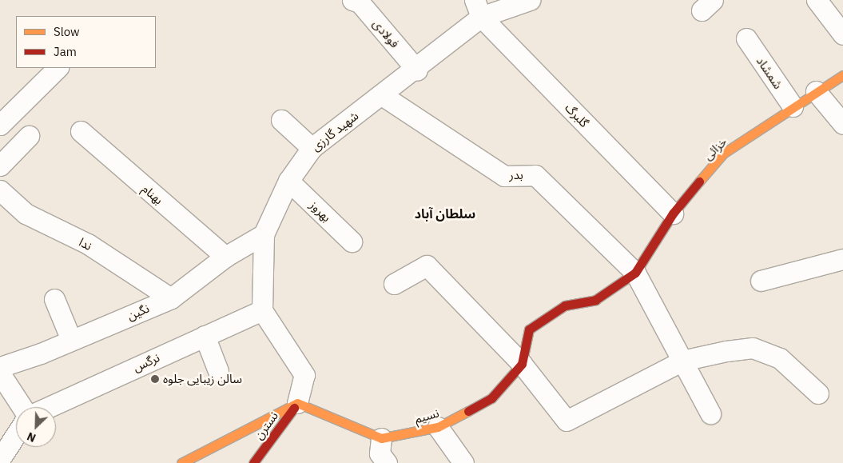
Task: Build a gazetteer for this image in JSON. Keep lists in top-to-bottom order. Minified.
{"streets":{"street":["فولادی","شمشاد","گلبرگ","شهید گارزی","خزائی","بدر","بهنام","بهروز","ندا","نگین","نرگس","نسیم","نسترن"]},"crossings":[["فولادی","شهید گارزی"],["شمشاد","خزائی"],["گلبرگ","شهید گارزی"],["گلبرگ","خزائی"],["شهید گارزی","بدر"],["شهید گارزی","بهروز"],["شهید گارزی","نگین"],["شهید گارزی","نرگس"],["خزائی","بدر"],["خزائی","نسیم"],["بدر","نسیم"],["بهنام","نگین"],["ندا","نگین"]],"districts":["سلطان آباد"],"places":["سالن زیبایی جلوه"],"legend":["Slow","Jam"],"north":"bottom left"}
